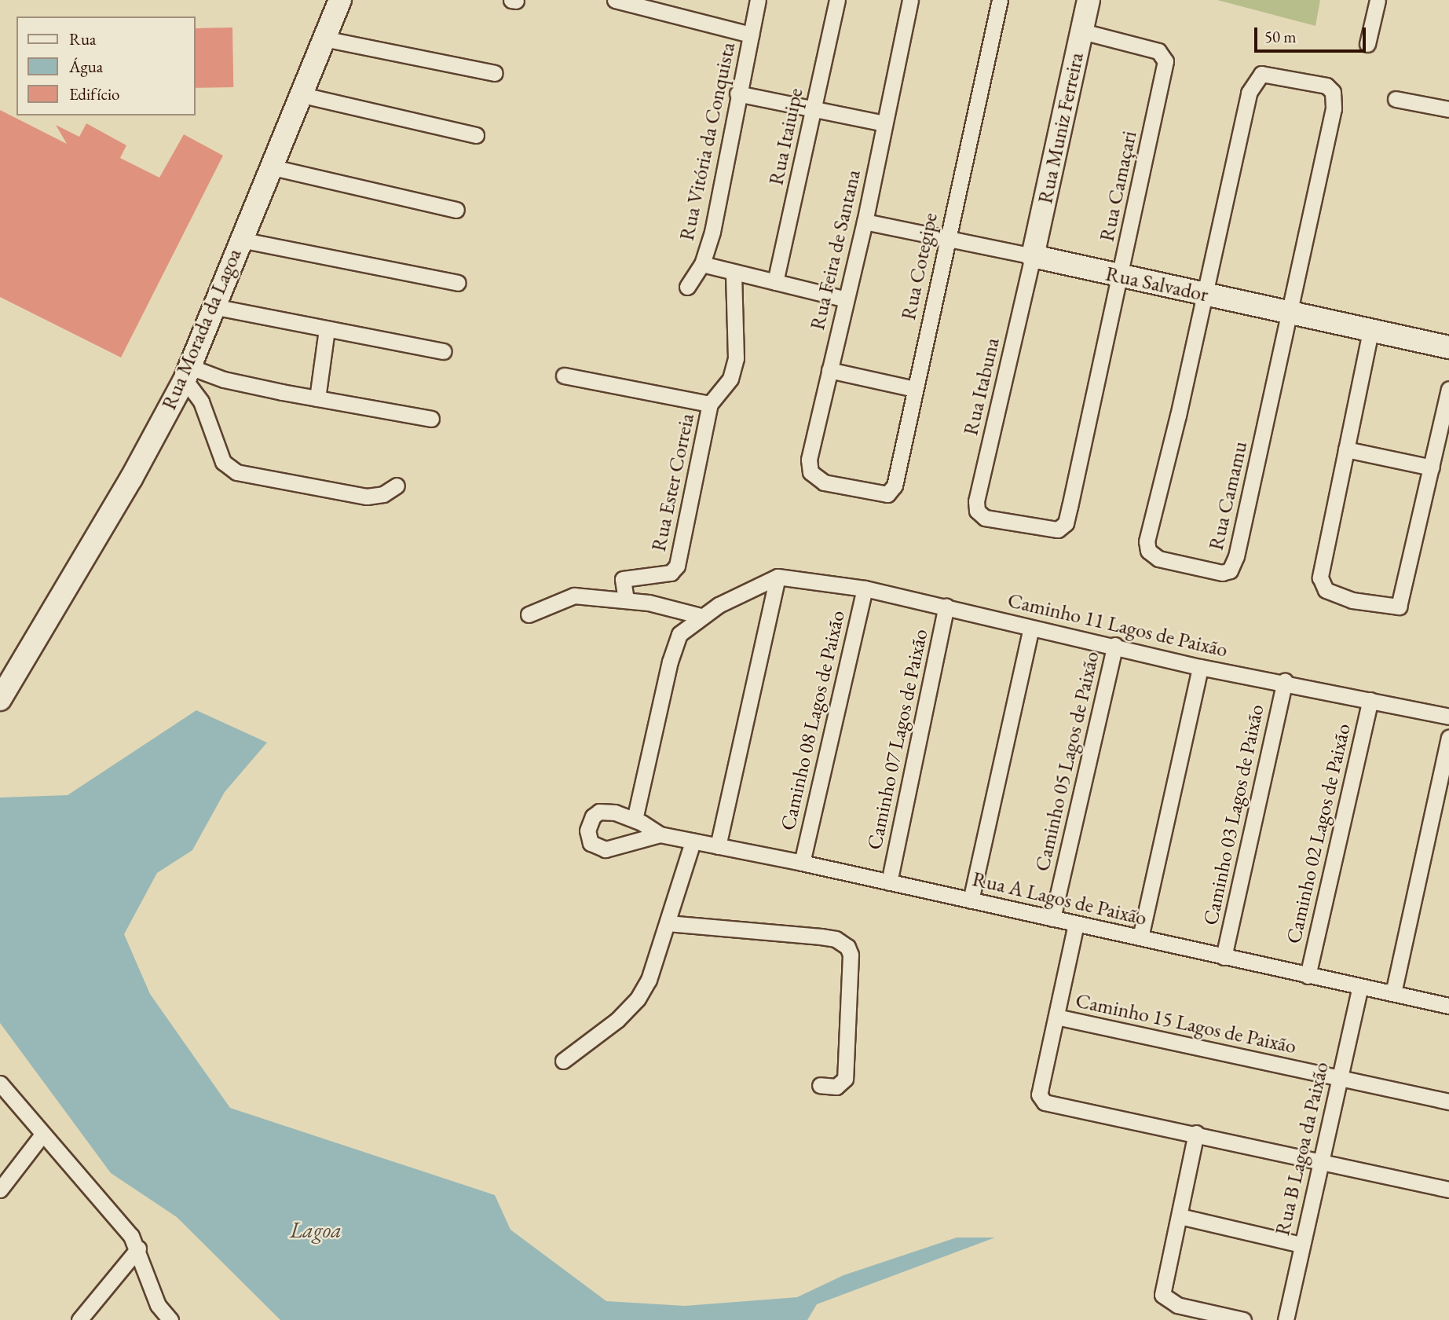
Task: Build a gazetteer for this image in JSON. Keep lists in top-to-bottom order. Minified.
{"streets":{"street":["Rua Muniz Ferreira","Rua Itaiuipe","Rua Vitória da Conquista","Rua Camaçari","Rua Feira de Santana","Rua Cotegipe","Rua Salvador","Rua Morada da Lagoa","Rua Itabuna","Rua Ester Correia","Rua Camamu","Caminho 11 Lagos de Paixão","Caminho 08 Lagos de Paixão","Caminho 07 Lagos de Paixão","Caminho 05 Lagos de Paixão","Caminho 03 Lagos de Paixão","Caminho 02 Lagos de Paixão","Rua A Lagos de Paixão","Caminho 15 Lagos de Paixão","Rua B Lagoa da Paixão"]},"crossings":[["Rua Muniz Ferreira","Rua Camaçari"],["Rua Muniz Ferreira","Rua Salvador"],["Rua Muniz Ferreira","Rua Itabuna"],["Rua Camaçari","Rua Salvador"],["Rua Camaçari","Rua Itabuna"],["Rua Feira de Santana","Rua Cotegipe"],["Rua Feira de Santana","Rua Salvador"],["Rua Cotegipe","Rua Salvador"],["Rua Salvador","Rua Itabuna"],["Rua Salvador","Rua Camamu"],["Caminho 11 Lagos de Paixão","Caminho 08 Lagos de Paixão"],["Caminho 11 Lagos de Paixão","Caminho 07 Lagos de Paixão"],["Caminho 11 Lagos de Paixão","Caminho 05 Lagos de Paixão"],["Caminho 11 Lagos de Paixão","Caminho 03 Lagos de Paixão"],["Caminho 11 Lagos de Paixão","Caminho 02 Lagos de Paixão"],["Caminho 08 Lagos de Paixão","Rua A Lagos de Paixão"],["Caminho 07 Lagos de Paixão","Rua A Lagos de Paixão"],["Caminho 05 Lagos de Paixão","Rua A Lagos de Paixão"],["Caminho 03 Lagos de Paixão","Rua A Lagos de Paixão"],["Caminho 02 Lagos de Paixão","Rua A Lagos de Paixão"],["Rua A Lagos de Paixão","Rua B Lagoa da Paixão"],["Caminho 15 Lagos de Paixão","Rua B Lagoa da Paixão"]],"water":["Lagoa"],"legend":["Rua","Água","Edifício"],"scale_bar":"50 m"}
